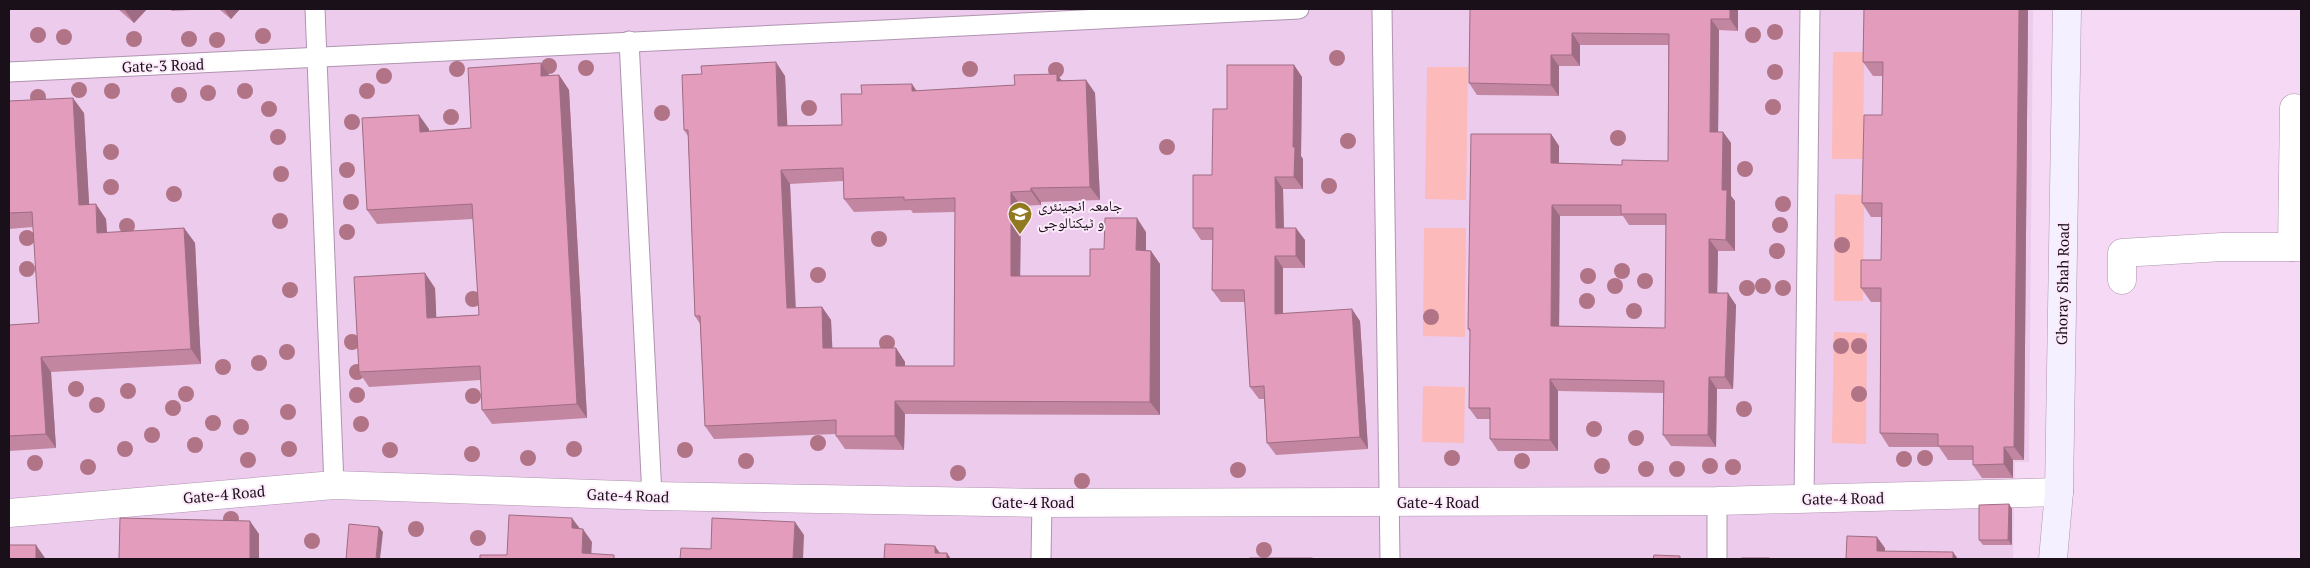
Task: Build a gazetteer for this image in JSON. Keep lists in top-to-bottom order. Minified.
{"streets":{"main road":["Ghoray Shah Road"],"street":["Gate-4 Road"],"lane":["Gate-3 Road"]},"crossings":[["Ghoray Shah Road","Gate-4 Road"]],"places":{"school or university":["جامعہ انجینئری و ٹیکنالوجی"]}}
